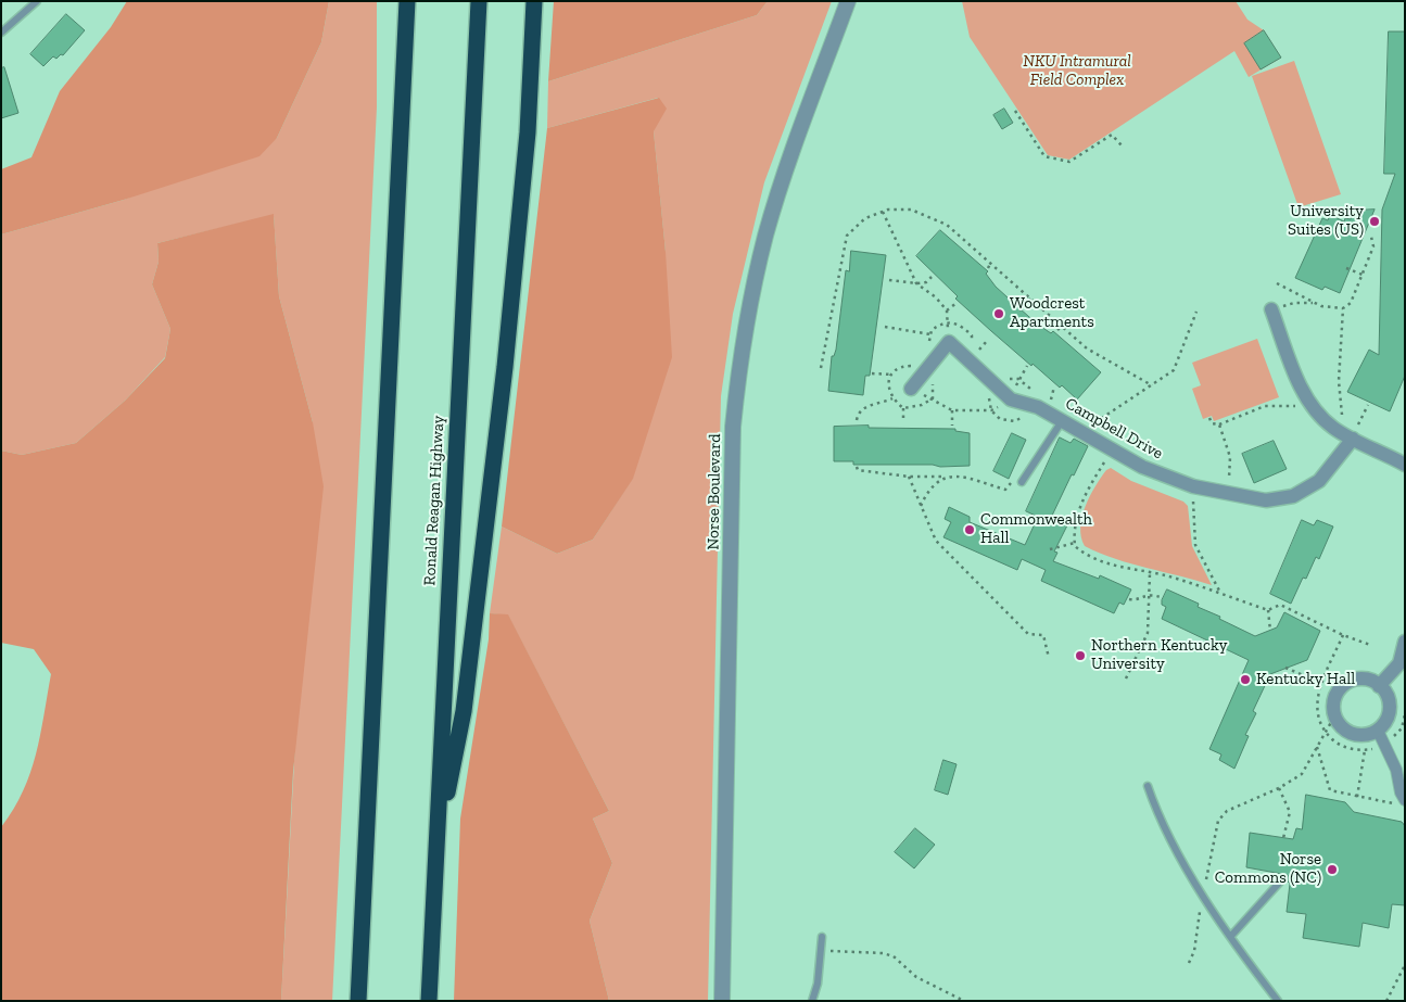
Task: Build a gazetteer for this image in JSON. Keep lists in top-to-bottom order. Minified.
{"streets":{"highway":["Ronald Reagan Highway"],"street":["Campbell Drive","Norse Boulevard"]},"parks":["NKU Intramural Field Complex"],"places":["University Suites (US)","Woodcrest Apartments","Commonwealth Hall","Northern Kentucky University","Kentucky Hall","Norse Commons (NC)"]}
